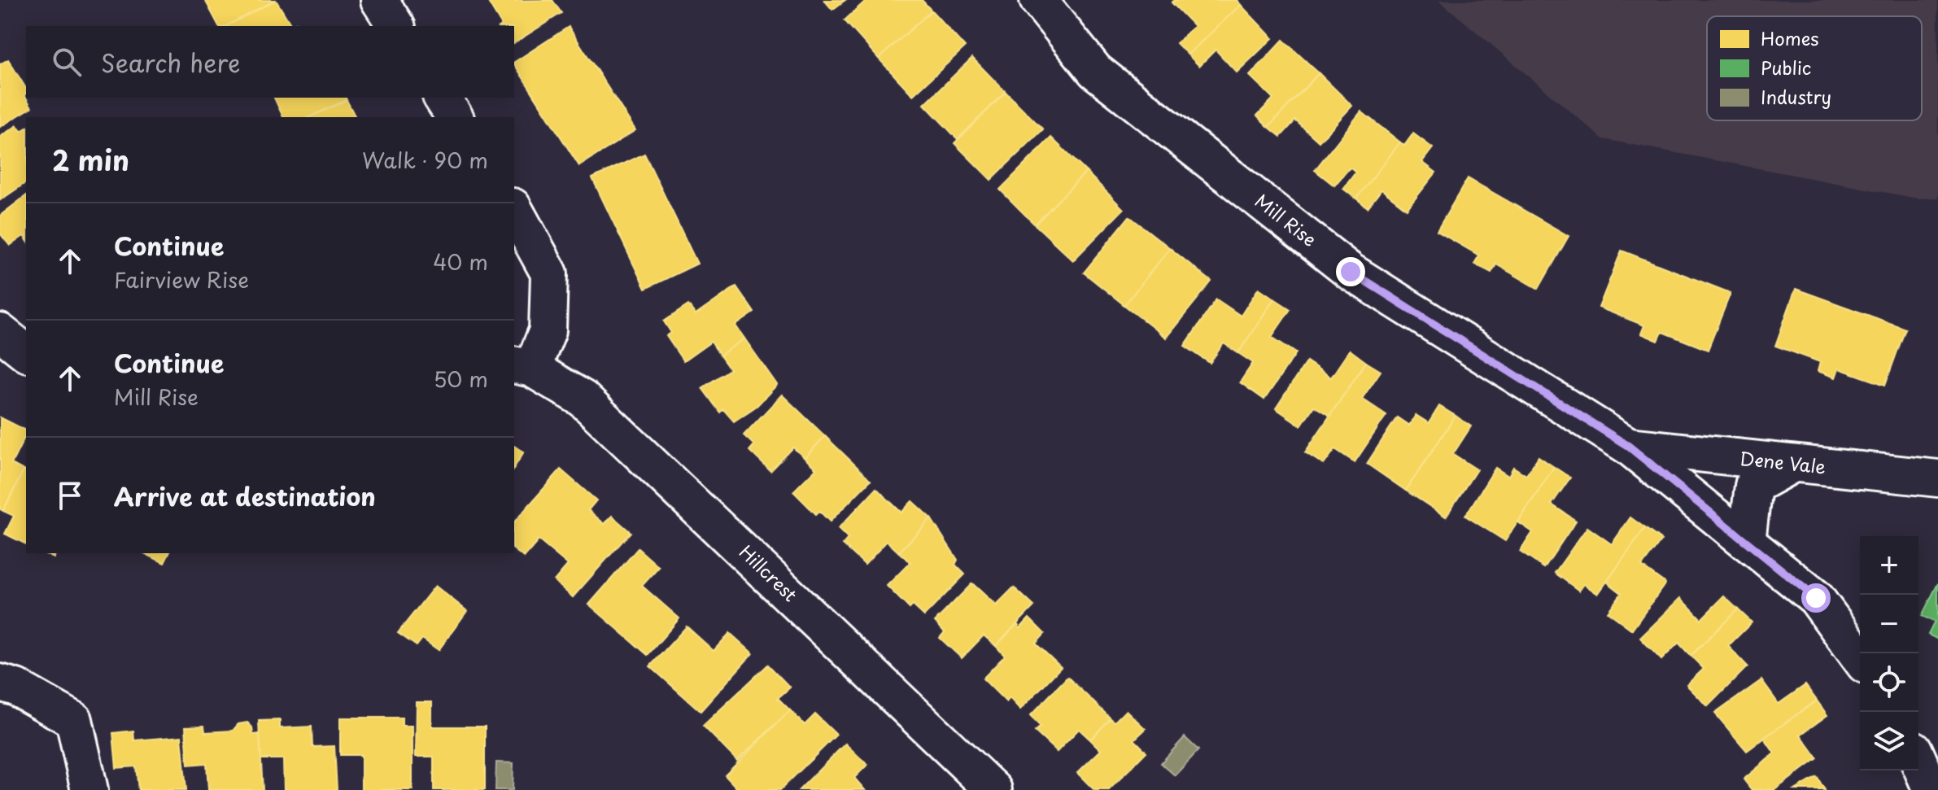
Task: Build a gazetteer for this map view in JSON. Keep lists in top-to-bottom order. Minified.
{"streets":{"street":["Mill Rise","Dene Vale","Hillcrest"]},"crossings":[["Mill Rise","Dene Vale"]],"legend":["Homes","Public","Industry"],"page":{"search":"Search here","heading":["2 min","Walk · 90 m"],"list":[["Continue","Fairview Rise","40 m"],["Continue","Mill Rise","50 m"],"Arrive at destination"],"map_buttons":["+","−"]}}
